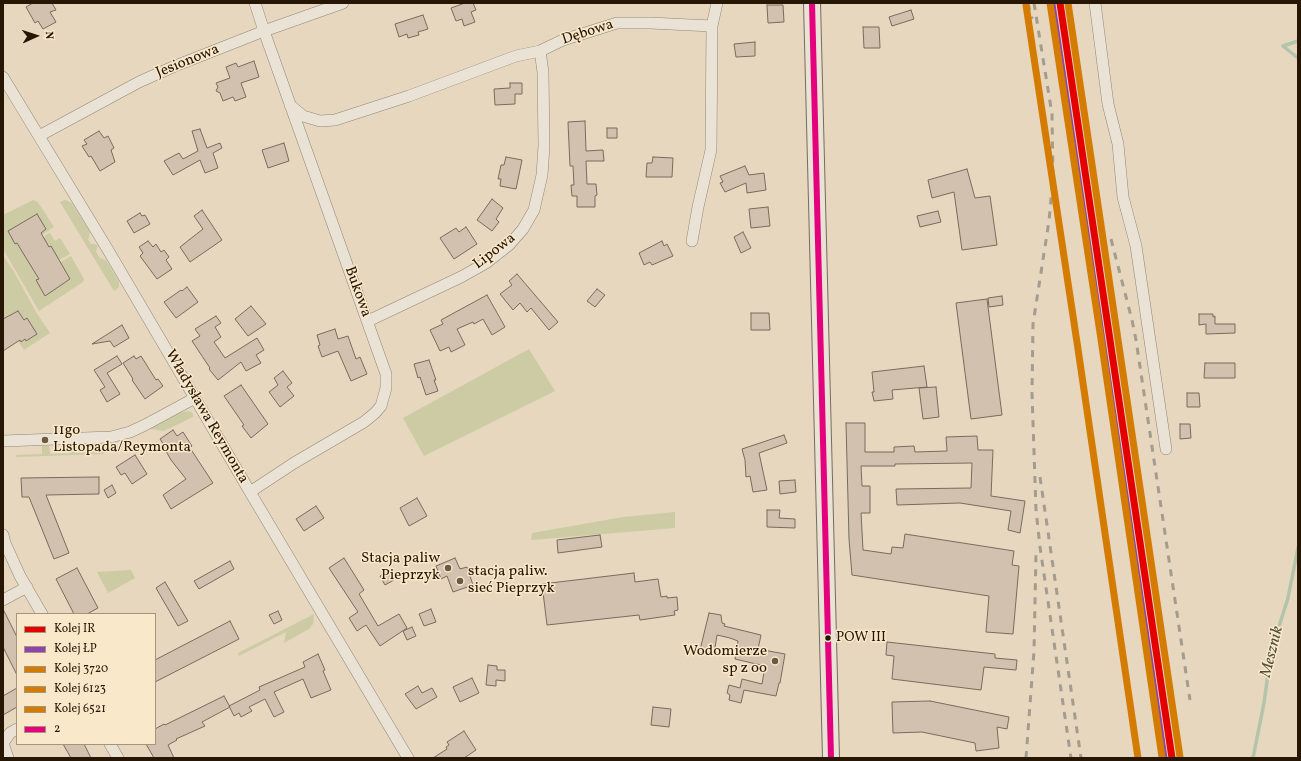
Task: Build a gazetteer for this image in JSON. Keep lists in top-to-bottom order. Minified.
{"streets":{"street":["Dębowa","Jesionowa","Lipowa","Bukowa","Władysława Reymonta"]},"crossings":[["Dębowa","Lipowa"],["Dębowa","Bukowa"],["Jesionowa","Bukowa"],["Jesionowa","Władysława Reymonta"],["Lipowa","Bukowa"],["Bukowa","Władysława Reymonta"]],"water":["Mesznik"],"places":["11go Listopada/Reymonta","Stacja paliw Pieprzyk","stacja paliw. sieć Pieprzyk","POW III","Wodomierze sp z oo"],"lines":["rail line IR","rail line 3720","rail line 6123","transit line 2","rail line ŁP","rail line 6521"],"legend":["Kolej IR","Kolej ŁP","Kolej 3720","Kolej 6123","Kolej 6521","2"],"north":"right"}
